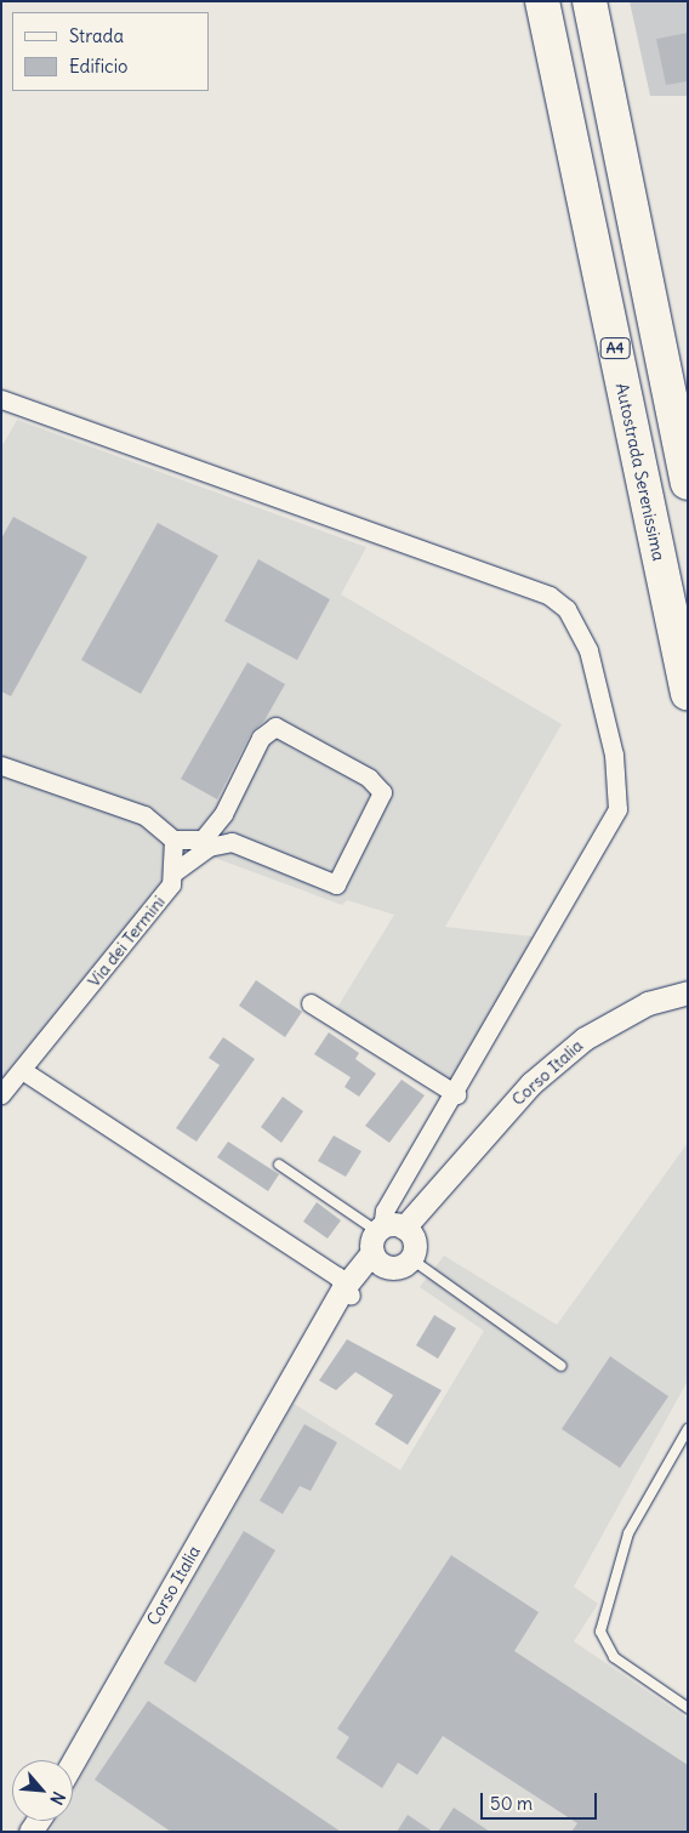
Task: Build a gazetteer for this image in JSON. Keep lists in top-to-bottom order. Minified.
{"streets":{"highway":["A4","Autostrada Serenissima"],"street":["Via dei Termini","Corso Italia"]},"legend":["Strada","Edificio"],"scale_bar":"50 m","north":"bottom right"}
